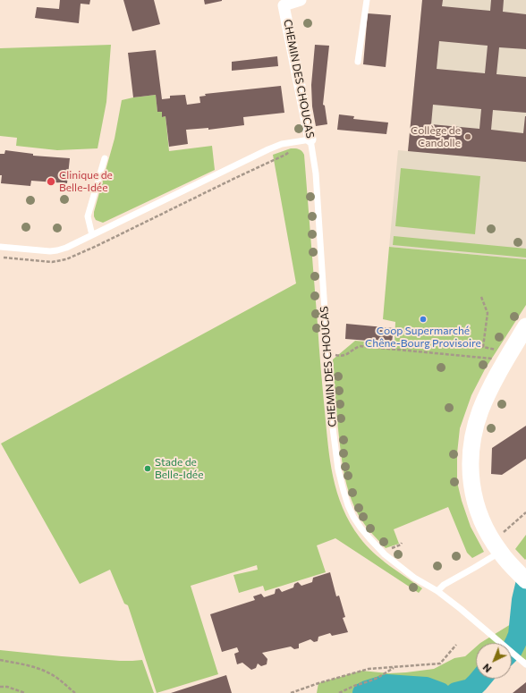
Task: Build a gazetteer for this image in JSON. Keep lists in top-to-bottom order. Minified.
{"streets":{"street":["CHEMIN DES CHOUCAS"]},"places":["Collège de Candolle","Clinique de Belle-Idée","Coop Supermarché Chêne-Bourg Provisoire","Stade de Belle-Idée"],"north":"bottom left"}
